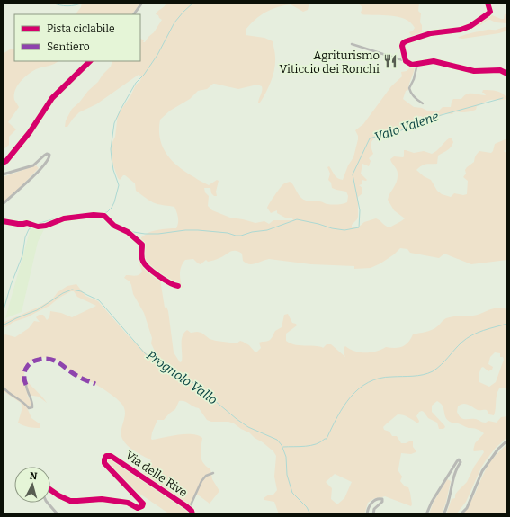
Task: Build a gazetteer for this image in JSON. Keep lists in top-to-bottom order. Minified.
{"streets":{"street":["Via delle Rive"]},"water":["Vaio Valene","Prognolo Vallo"],"places":{"restaurant":["Agriturismo Viticcio dei Ronchi"]},"legend":["Pista ciclabile","Sentiero"],"north":"top"}
